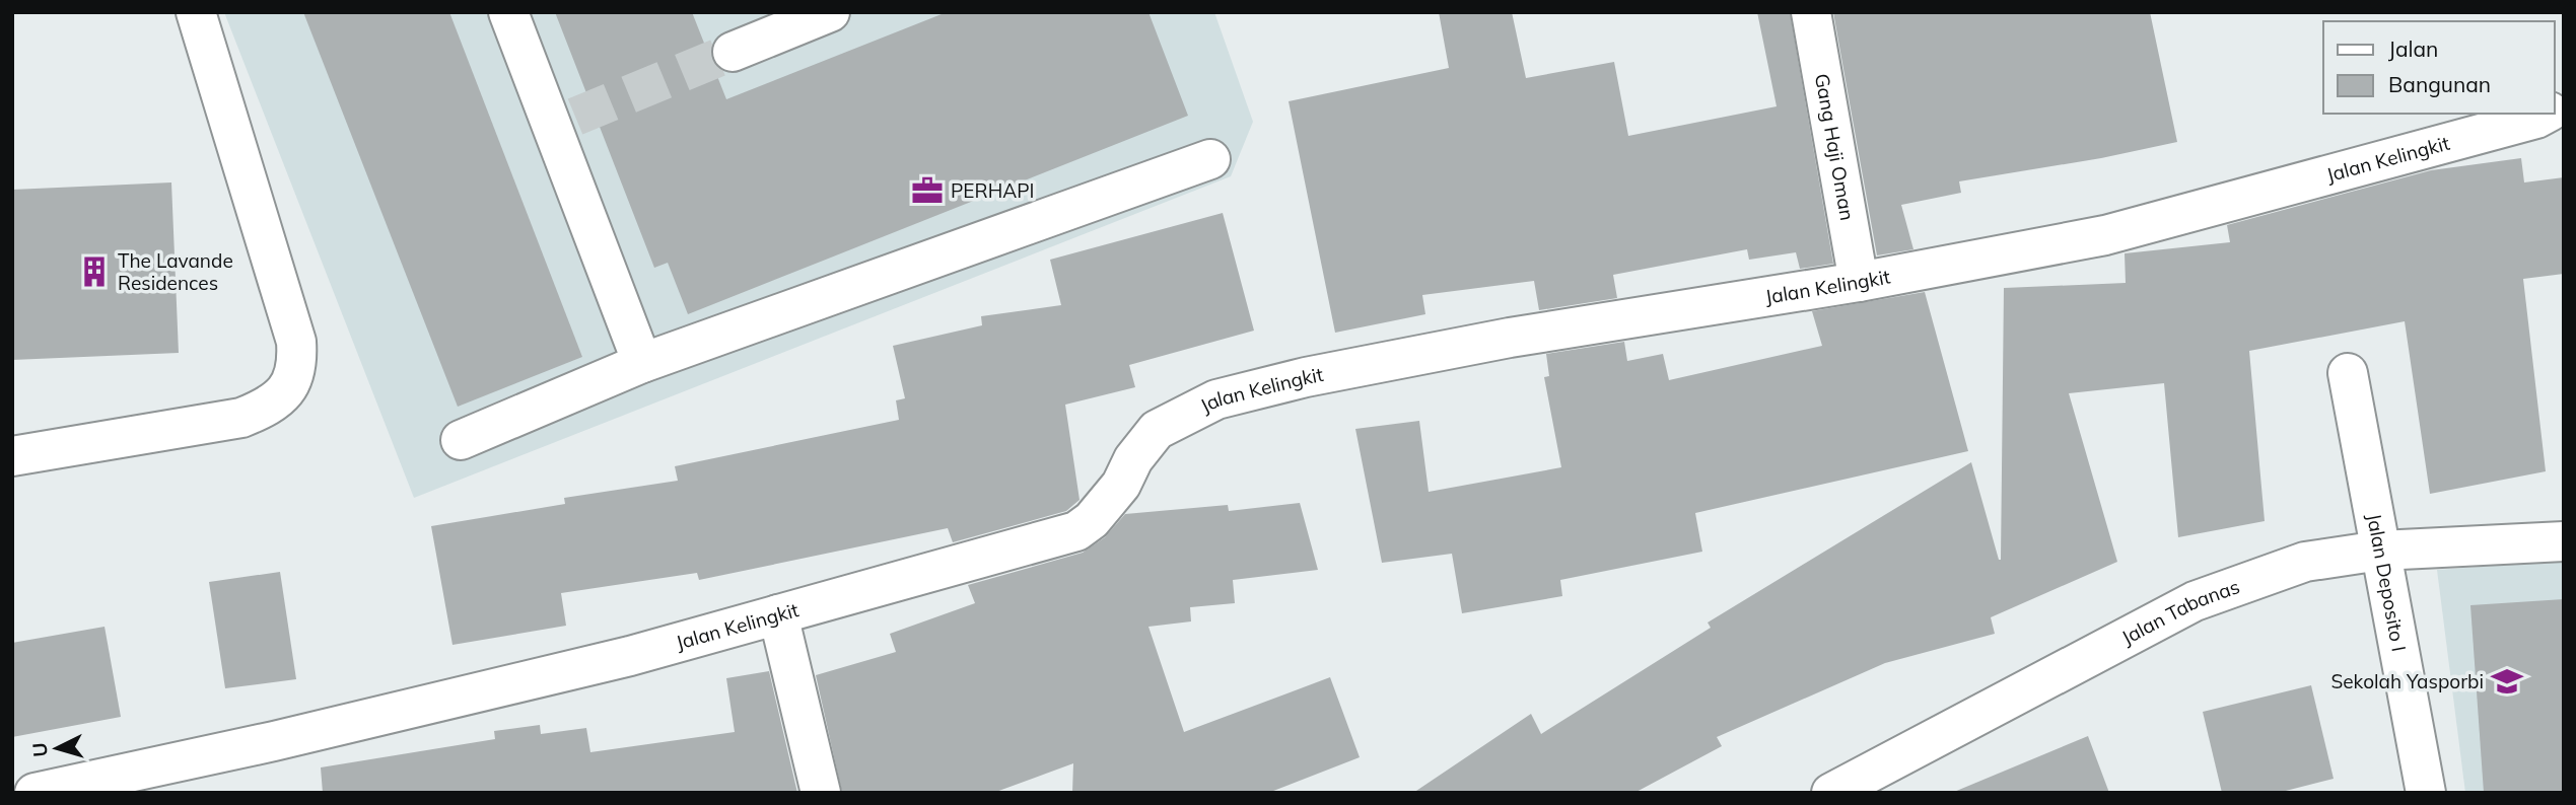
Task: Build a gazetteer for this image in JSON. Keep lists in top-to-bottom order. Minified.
{"streets":{"street":["Gang Haji Oman","Jalan Kelingkit","Jalan Deposito I","Jalan Tabanas"]},"crossings":[["Gang Haji Oman","Jalan Kelingkit"],["Jalan Deposito I","Jalan Tabanas"]],"places":{"office":["PERHAPI"],"building":["The Lavande Residences"],"school or university":["Sekolah Yasporbi"]},"legend":["Jalan","Bangunan"],"north":"left"}
